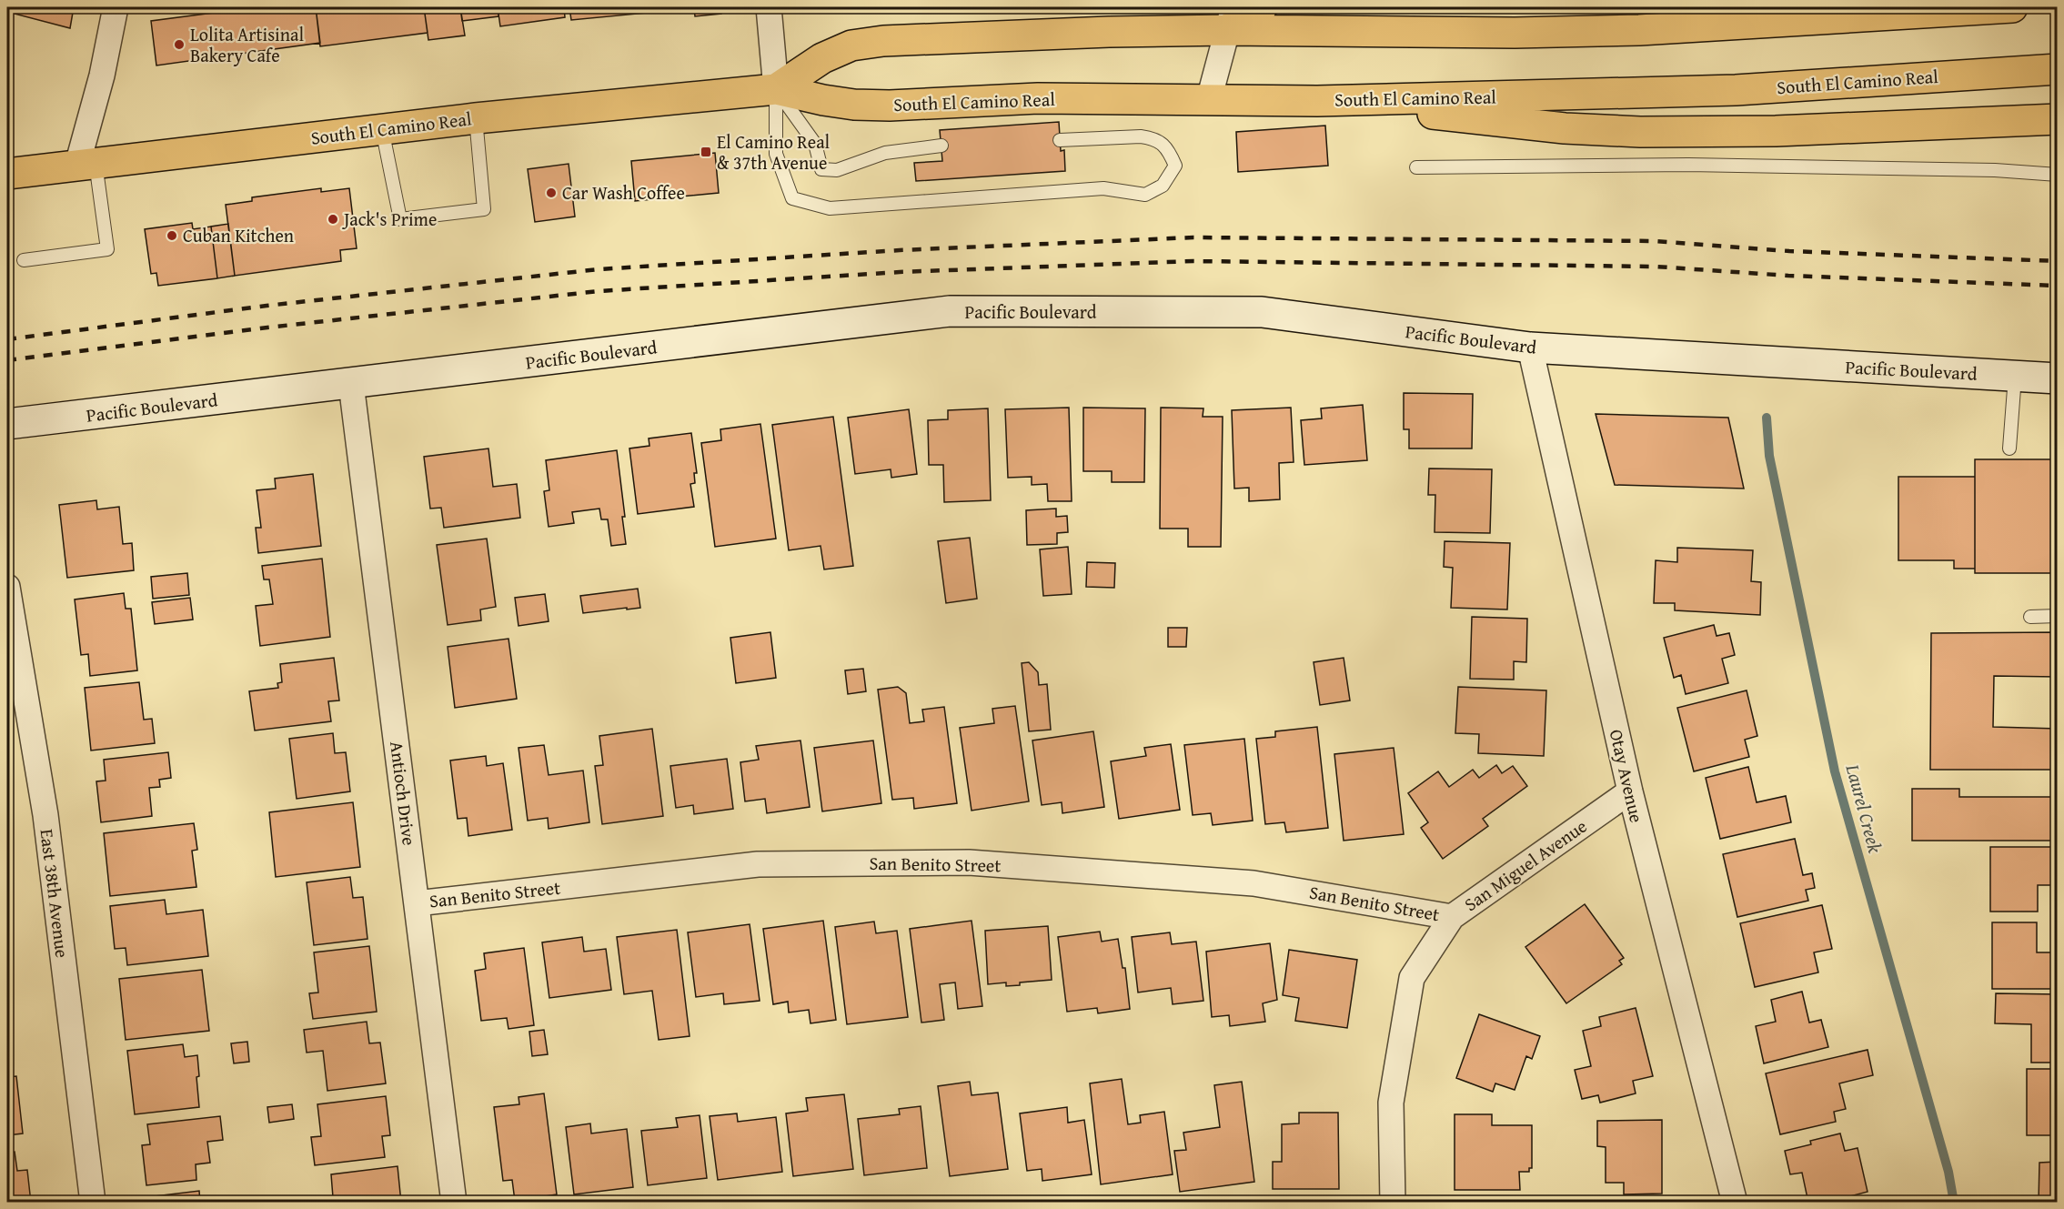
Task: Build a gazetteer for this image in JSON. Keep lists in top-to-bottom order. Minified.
{"streets":{"main road":["South El Camino Real"],"street":["Pacific Boulevard","Otay Avenue","Antioch Drive","San Benito Street","San Miguel Avenue","East 38th Avenue"]},"crossings":[["Pacific Boulevard","Otay Avenue"],["Pacific Boulevard","Antioch Drive"],["Otay Avenue","San Miguel Avenue"],["Antioch Drive","San Benito Street"],["San Benito Street","San Miguel Avenue"]],"water":["Laurel Creek"],"places":{"other":["Lolita Artisinal Bakery Cafe","Car Wash Coffee","Jack's Prime","Cuban Kitchen"],"transit":["El Camino Real & 37th Avenue"]}}
